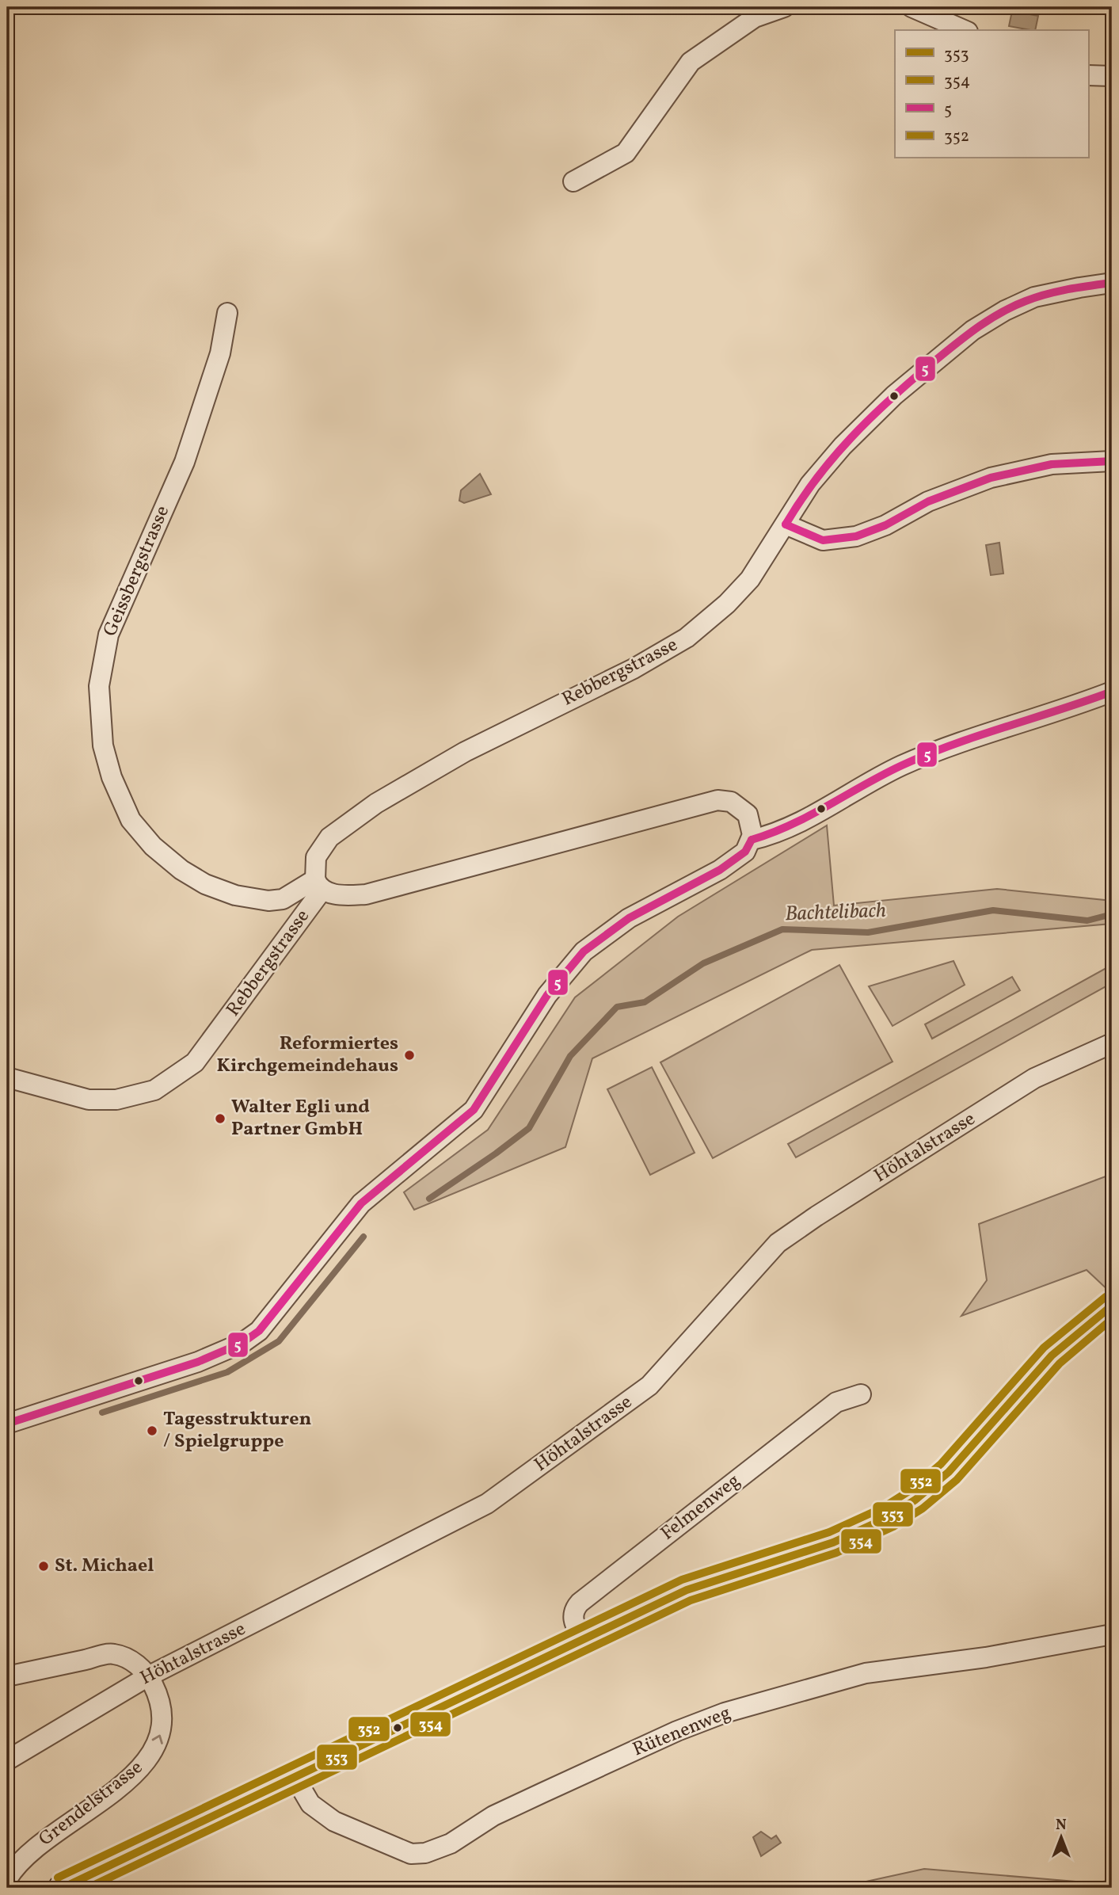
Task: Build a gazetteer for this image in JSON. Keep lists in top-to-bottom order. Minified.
{"streets":{"street":["Geissbergstrasse","Rebbergstrasse","Höhtalstrasse","Felmenweg","Rütenenweg","Grendelstrasse"]},"crossings":[["Geissbergstrasse","Rebbergstrasse"],["Höhtalstrasse","Grendelstrasse"]],"one_way":["Grendelstrasse"],"water":["Bachtelibach"],"places":["Reformiertes Kirchgemeindehaus","Walter Egli und Partner GmbH","Tagesstrukturen / Spielgruppe","St. Michael"],"lines":["transit line 5","transit line 352","transit line 353","transit line 354"],"legend":["353","354","5","352"],"north":"top"}
